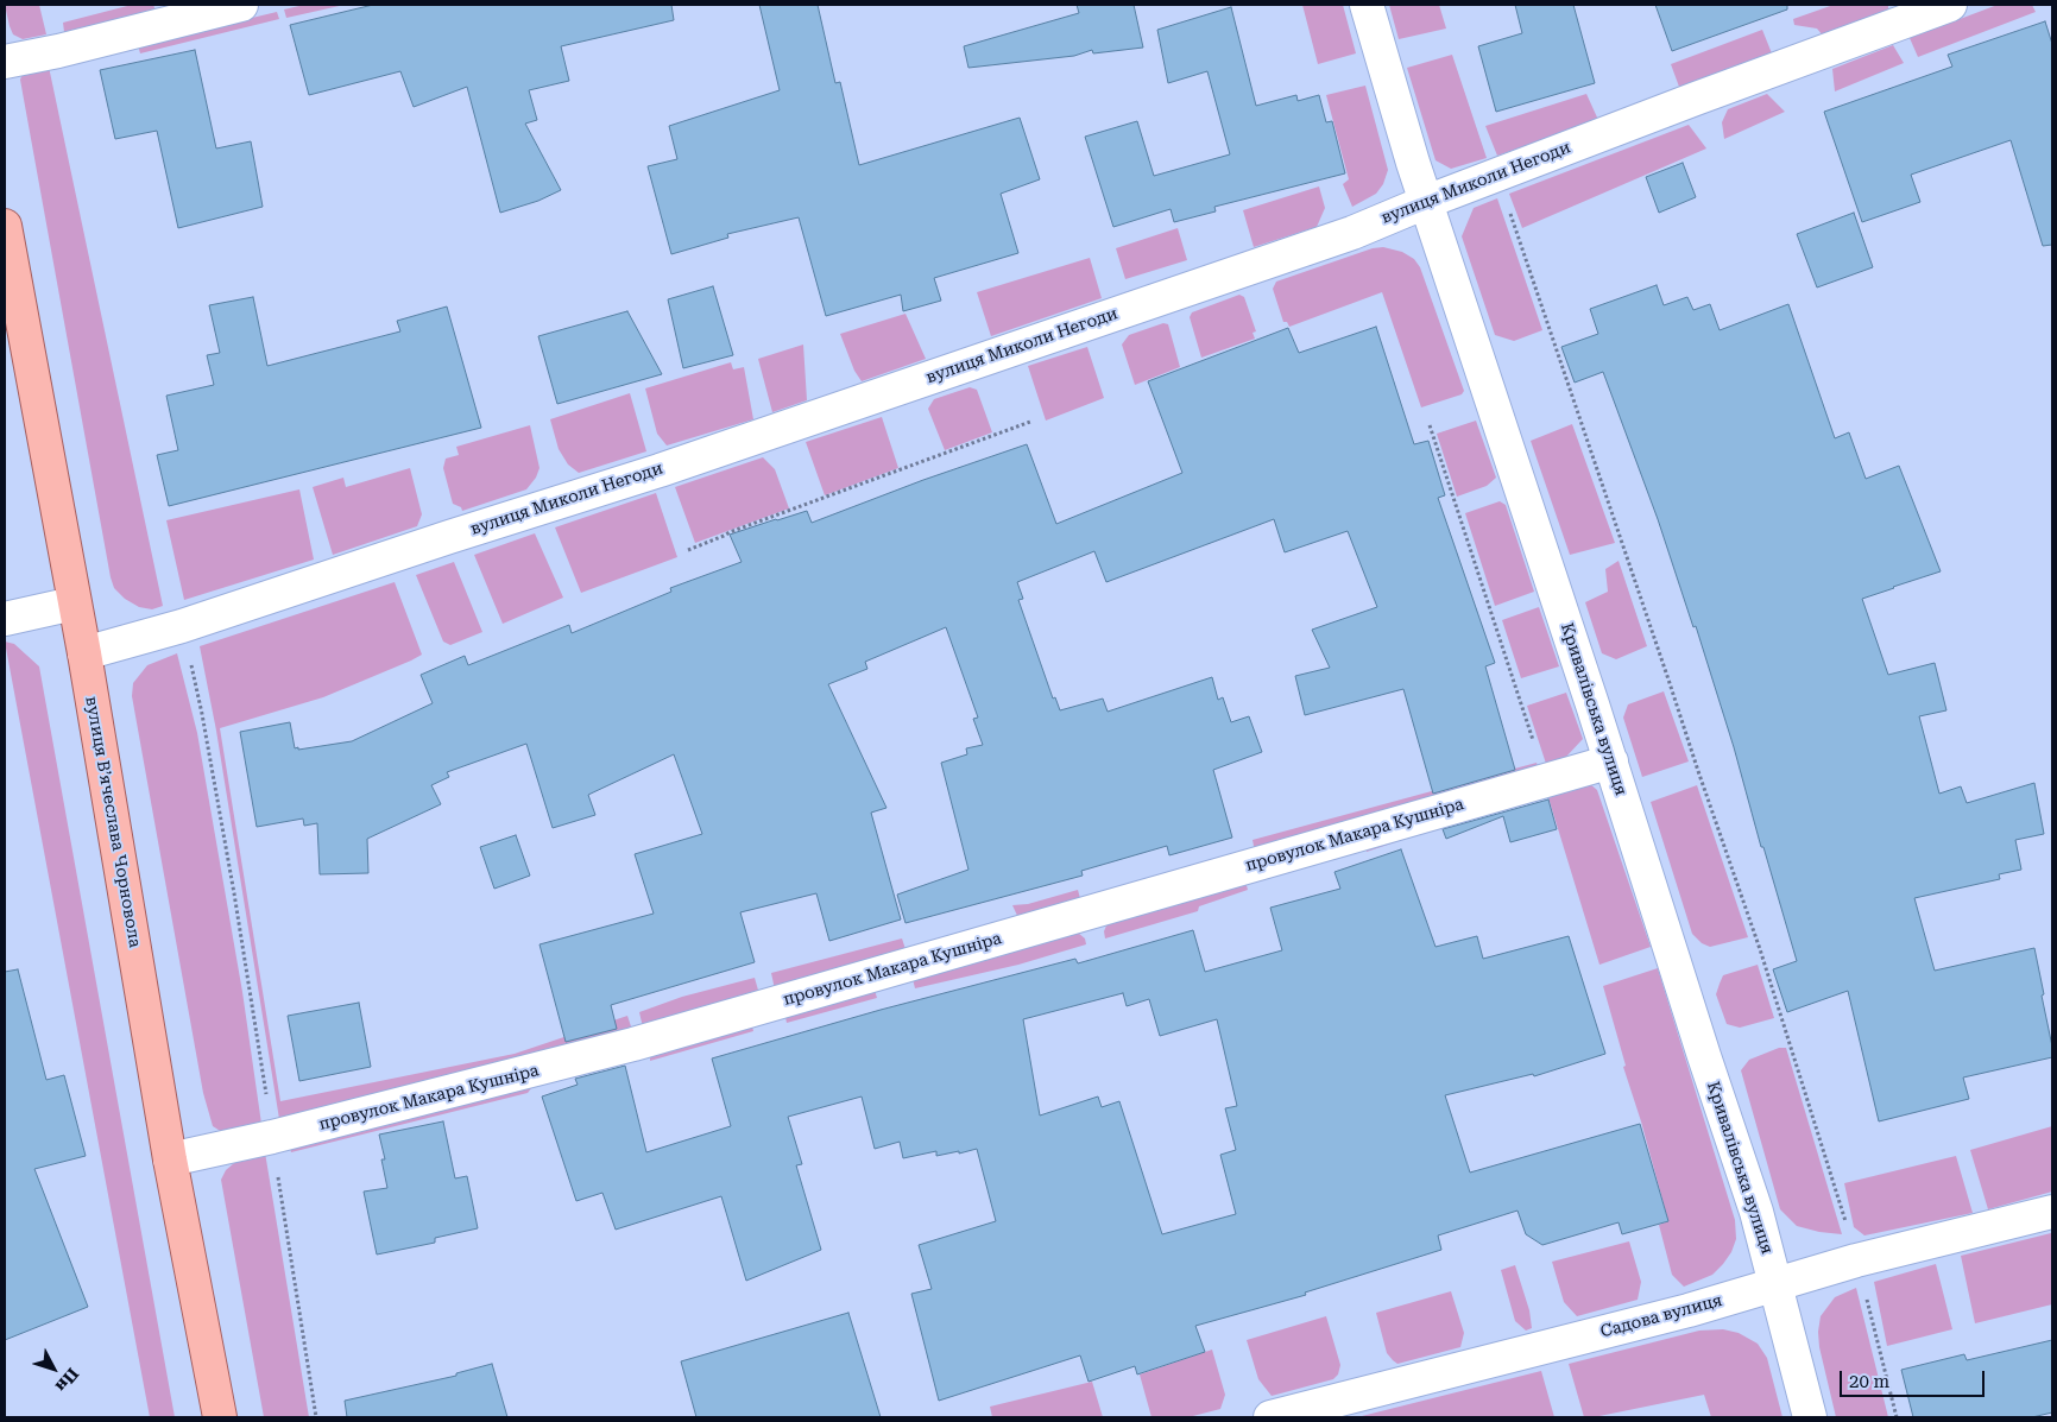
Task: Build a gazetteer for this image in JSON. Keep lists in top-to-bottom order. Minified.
{"streets":{"main road":["вулиця Вʼячеслава Чорновола"],"street":["вулиця Миколи Негоди","Кривалівська вулиця","провулок Макара Кушніра","Садова вулиця"]},"crossings":[["вулиця Миколи Негоди","Кривалівська вулиця"],["вулиця Миколи Негоди","вулиця Вʼячеслава Чорновола"],["Кривалівська вулиця","провулок Макара Кушніра"],["Кривалівська вулиця","Садова вулиця"],["вулиця Вʼячеслава Чорновола","провулок Макара Кушніра"]],"scale_bar":"20 m","north":"bottom right"}
